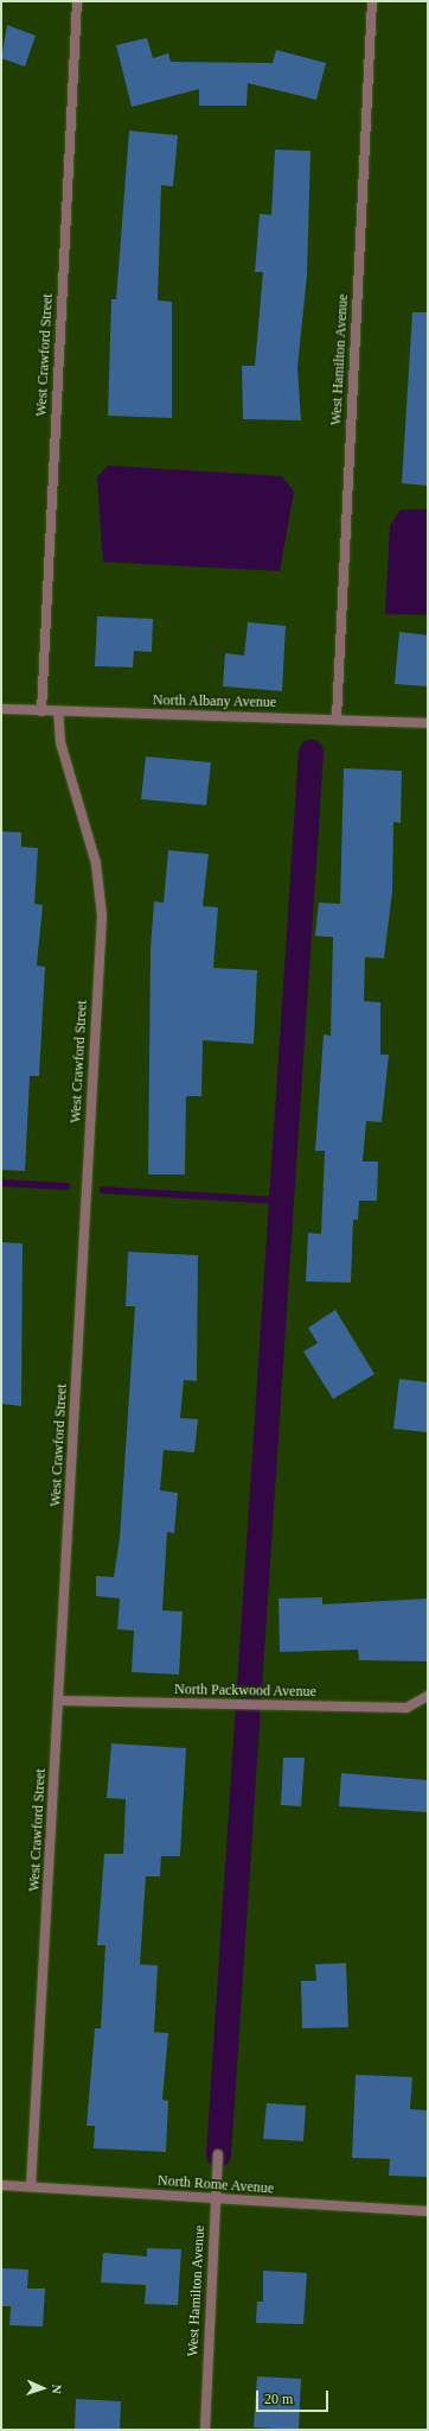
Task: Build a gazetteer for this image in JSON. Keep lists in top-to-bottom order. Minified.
{"streets":{"street":["West Crawford Street","West Hamilton Avenue","North Albany Avenue","North Packwood Avenue","North Rome Avenue"]},"crossings":[["West Crawford Street","North Albany Avenue"],["West Crawford Street","North Packwood Avenue"],["West Crawford Street","North Rome Avenue"],["West Hamilton Avenue","North Albany Avenue"],["West Hamilton Avenue","North Rome Avenue"]],"scale_bar":"20 m","north":"right"}
